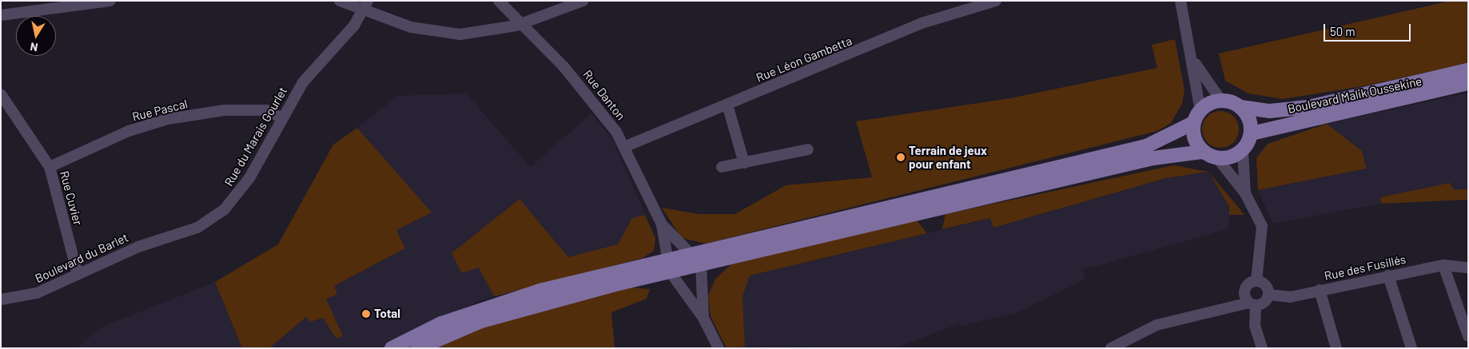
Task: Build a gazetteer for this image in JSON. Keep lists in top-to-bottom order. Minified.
{"streets":{"main road":["Boulevard Malik Oussekine"],"street":["Rue Léon Gambetta","Rue Danton","Rue Pascal","Rue du Marais Gourlet","Rue Cuvier","Boulevard du Barlet","Rue des Fusillés"]},"crossings":[["Rue Léon Gambetta","Rue Danton"],["Rue Pascal","Rue du Marais Gourlet"],["Rue Pascal","Rue Cuvier"],["Rue du Marais Gourlet","Boulevard du Barlet"],["Rue Cuvier","Boulevard du Barlet"]],"places":["Terrain de jeux pour enfant","Total"],"scale_bar":"50 m","north":"bottom"}
